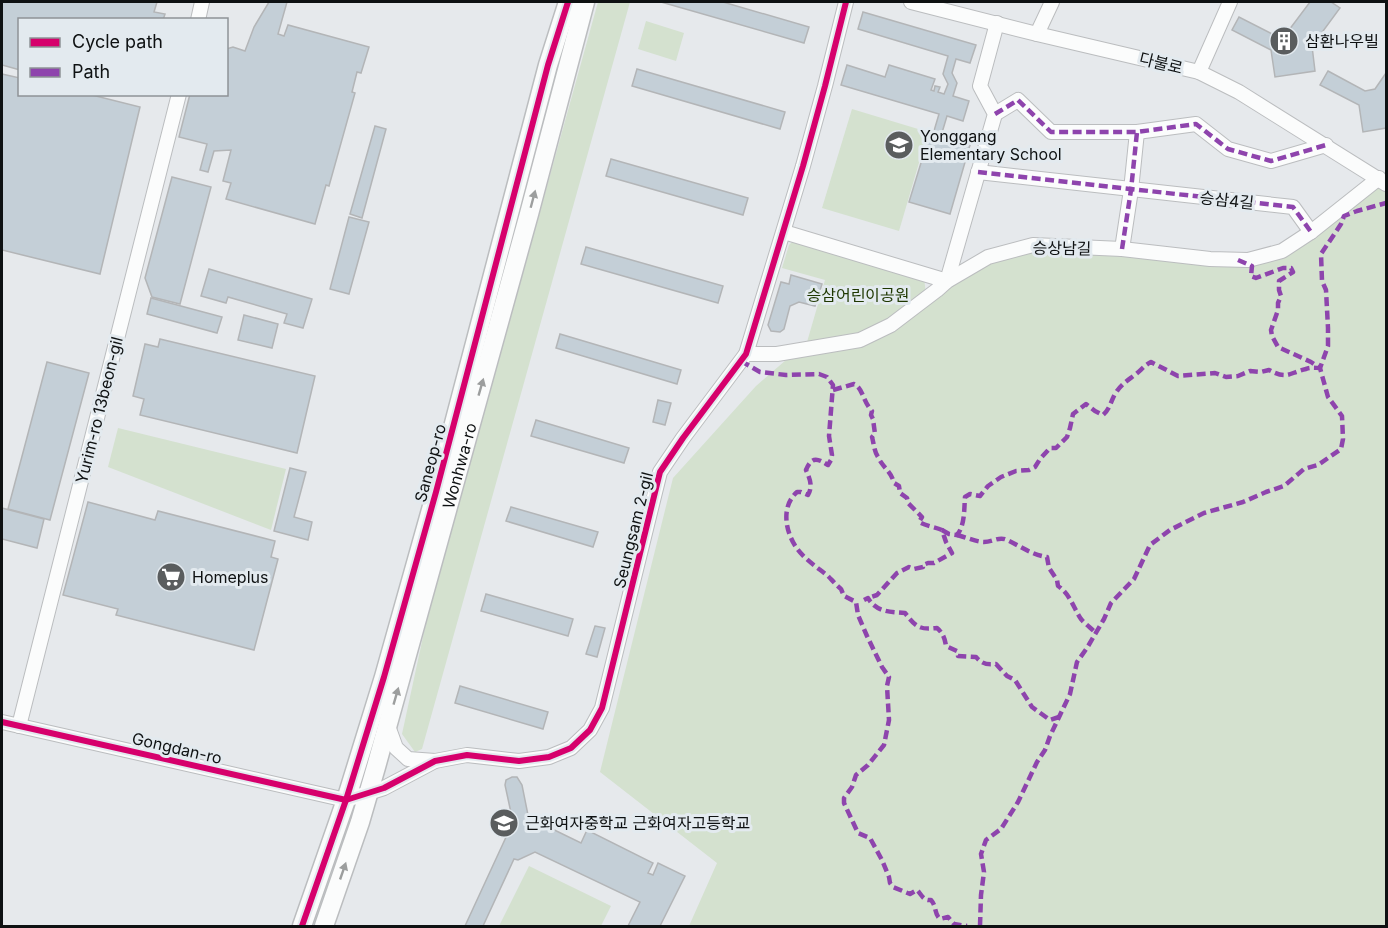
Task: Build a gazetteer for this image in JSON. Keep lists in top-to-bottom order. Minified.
{"streets":{"street":["다불로","승삼4길","승상남길","Yurim-ro 13beon-gil","Saneop-ro","Wonhwa-ro","Seungsam 2-gil","Gongdan-ro"]},"crossings":[["다불로","승상남길"],["승삼4길","승상남길"],["승상남길","Seungsam 2-gil"],["Yurim-ro 13beon-gil","Gongdan-ro"],["Saneop-ro","Seungsam 2-gil"],["Saneop-ro","Gongdan-ro"],["Wonhwa-ro","Seungsam 2-gil"],["Seungsam 2-gil","Gongdan-ro"]],"one_way":["Wonhwa-ro"],"parks":["승삼어린이공원"],"places":{"building":["삼환나우빌"],"school or university":["Yonggang Elementary School","근화여자중학교 근화여자고등학교"],"supermarket":["Homeplus"]},"legend":["Cycle path","Path"]}
